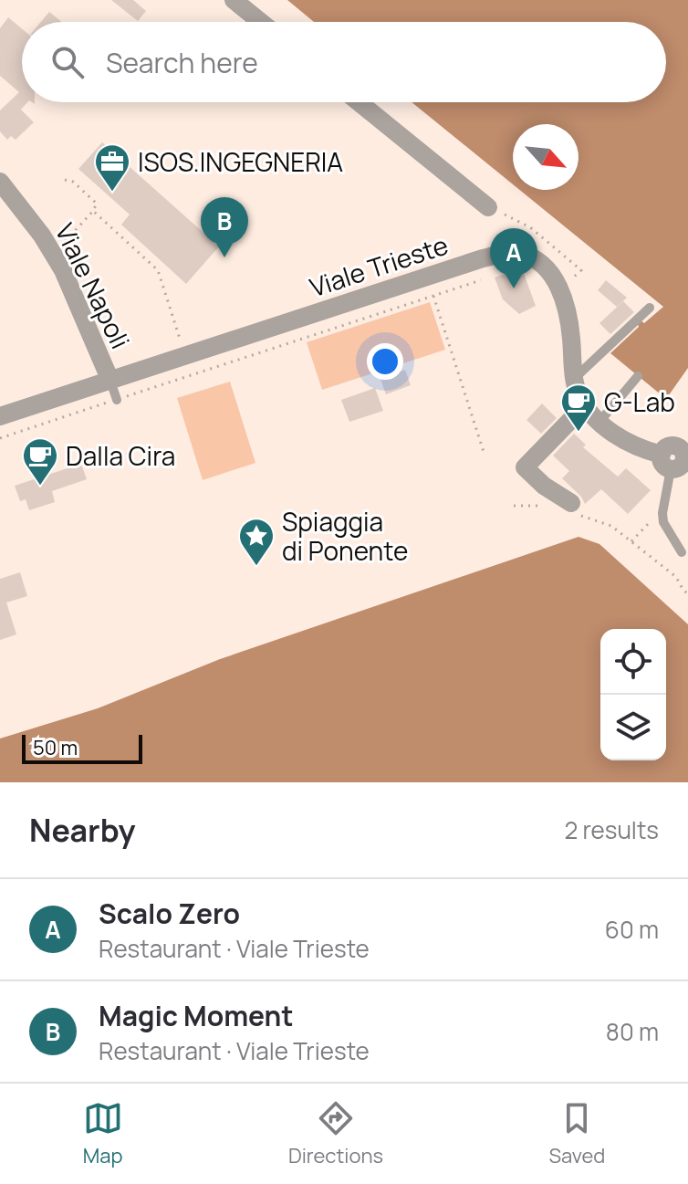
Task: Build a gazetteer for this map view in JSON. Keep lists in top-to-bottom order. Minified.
{"streets":{"street":["Viale Trieste","Viale Napoli"]},"crossings":[["Viale Trieste","Viale Napoli"]],"places":{"office":["ISOS.INGEGNERIA"],"cafe":["G-Lab","Dalla Cira"],"place":["Spiaggia di Ponente"]},"scale_bar":"50 m","north":"bottom right","page":{"search":"Search here","pins":["B","A"],"scale":"50 m","heading":["Nearby","2 results"],"list":[{"mark":"A","name":"Scalo Zero","note":"Restaurant · Viale Trieste","value":"60 m"},{"mark":"B","name":"Magic Moment","note":"Restaurant · Viale Trieste","value":"80 m"}],"nav":["Map","Directions","Saved"]}}
